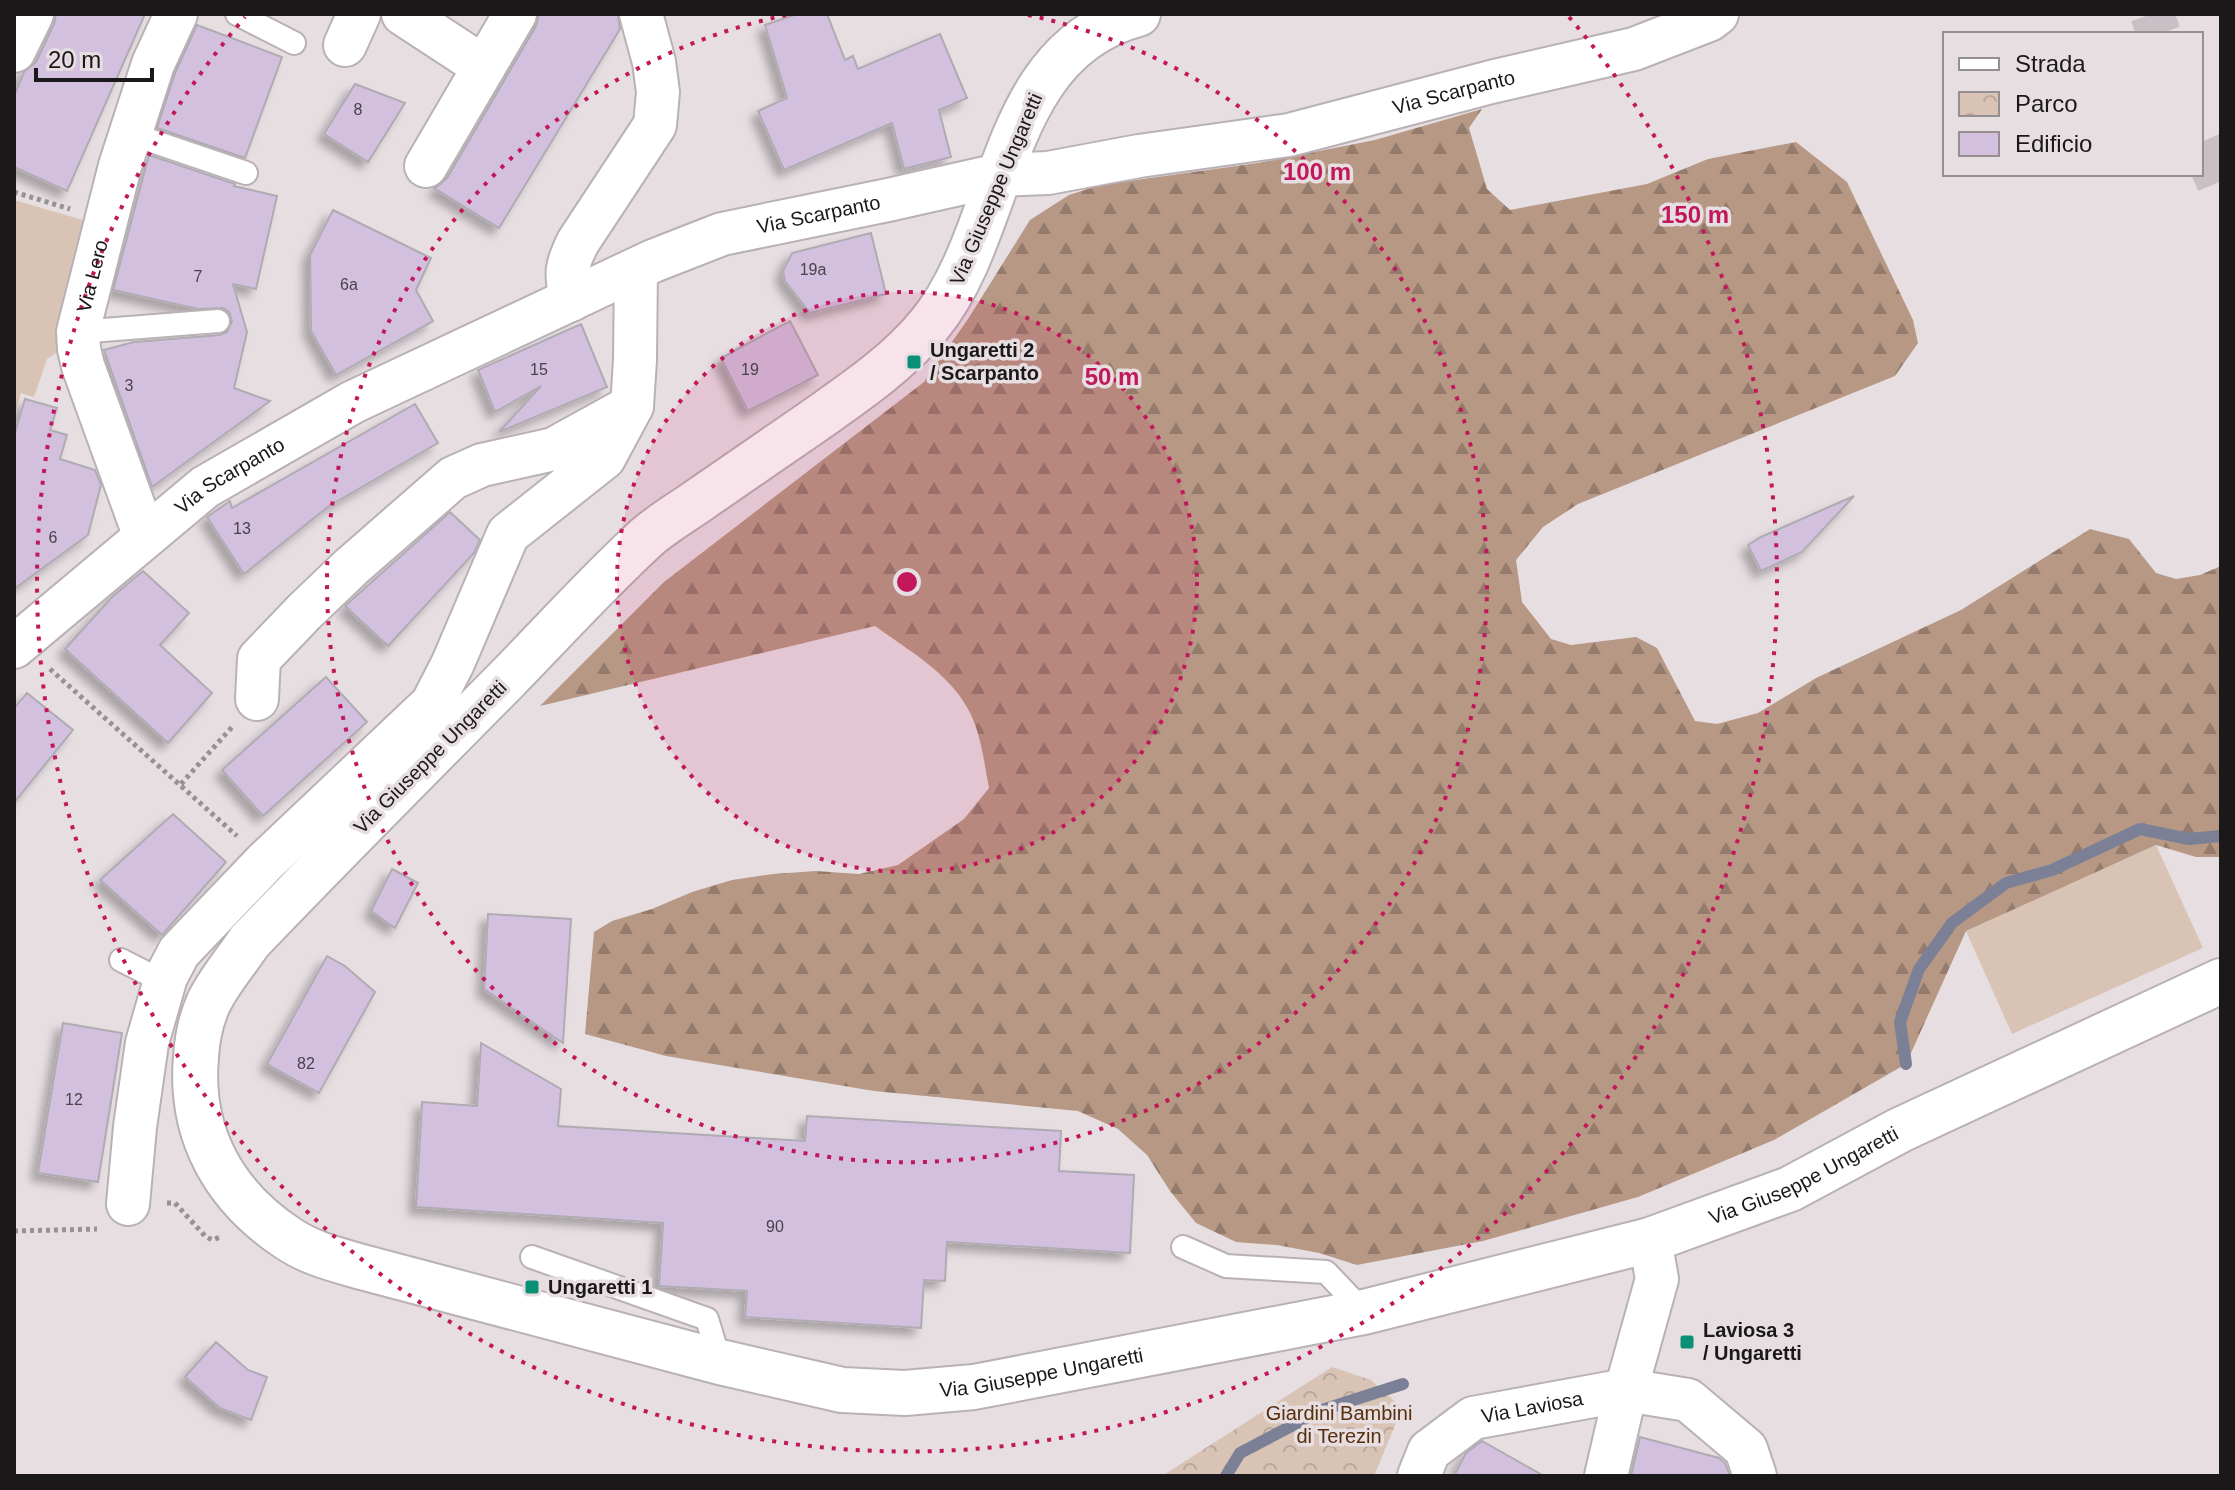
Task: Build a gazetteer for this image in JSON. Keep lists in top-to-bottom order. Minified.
{"streets":{"street":["Via Scarpanto","Via Giuseppe Ungaretti","Via Lero","Via Laviosa"]},"crossings":[["Via Scarpanto","Via Giuseppe Ungaretti"],["Via Scarpanto","Via Lero"]],"parks":["Giardini Bambini di Terezin"],"places":{"transit":["Ungaretti 2 / Scarpanto","Ungaretti 1","Laviosa 3 / Ungaretti"]},"house_numbers":["8","19a","7","6a","15","19","3","13","6","82","12","90"],"legend":["Strada","Parco","Edificio"],"scale_bar":"20 m","rings":["100 m","150 m","50 m"]}
